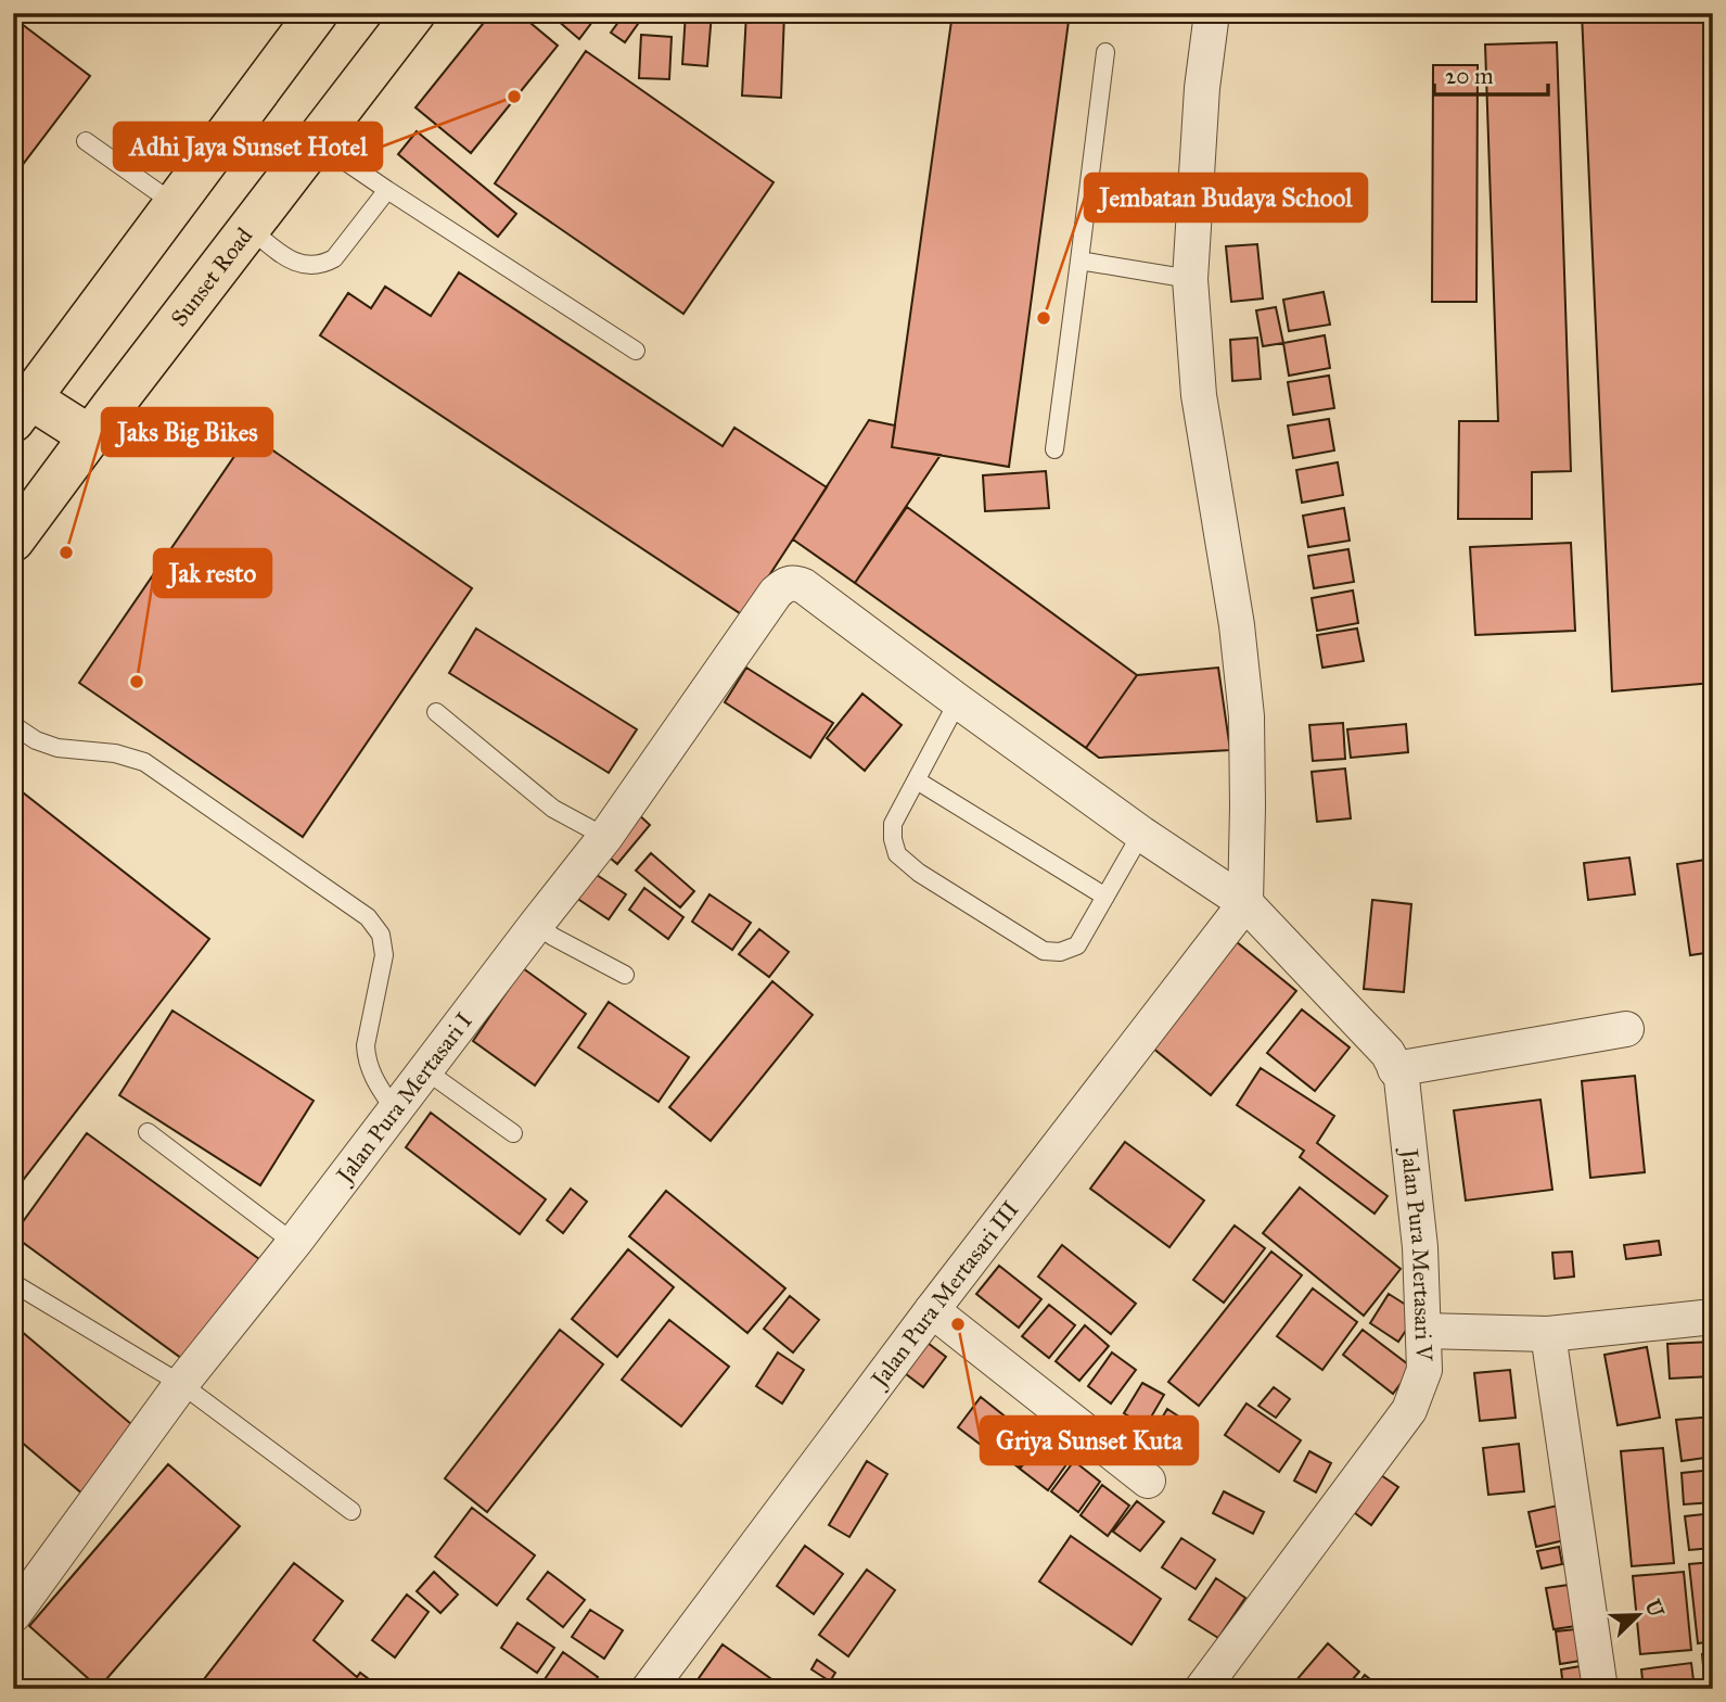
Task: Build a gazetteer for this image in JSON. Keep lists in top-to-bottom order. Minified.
{"streets":{"highway":["Sunset Road"],"street":["Jalan Pura Mertasari I","Jalan Pura Mertasari V","Jalan Pura Mertasari III"]},"crossings":[["Jalan Pura Mertasari I","Jalan Pura Mertasari V"],["Jalan Pura Mertasari V","Jalan Pura Mertasari III"]],"places":["Adhi Jaya Sunset Hotel","Jembatan Budaya School","Jaks Big Bikes","Jak resto","Griya Sunset Kuta"],"scale_bar":"20 m","north":"top right"}
